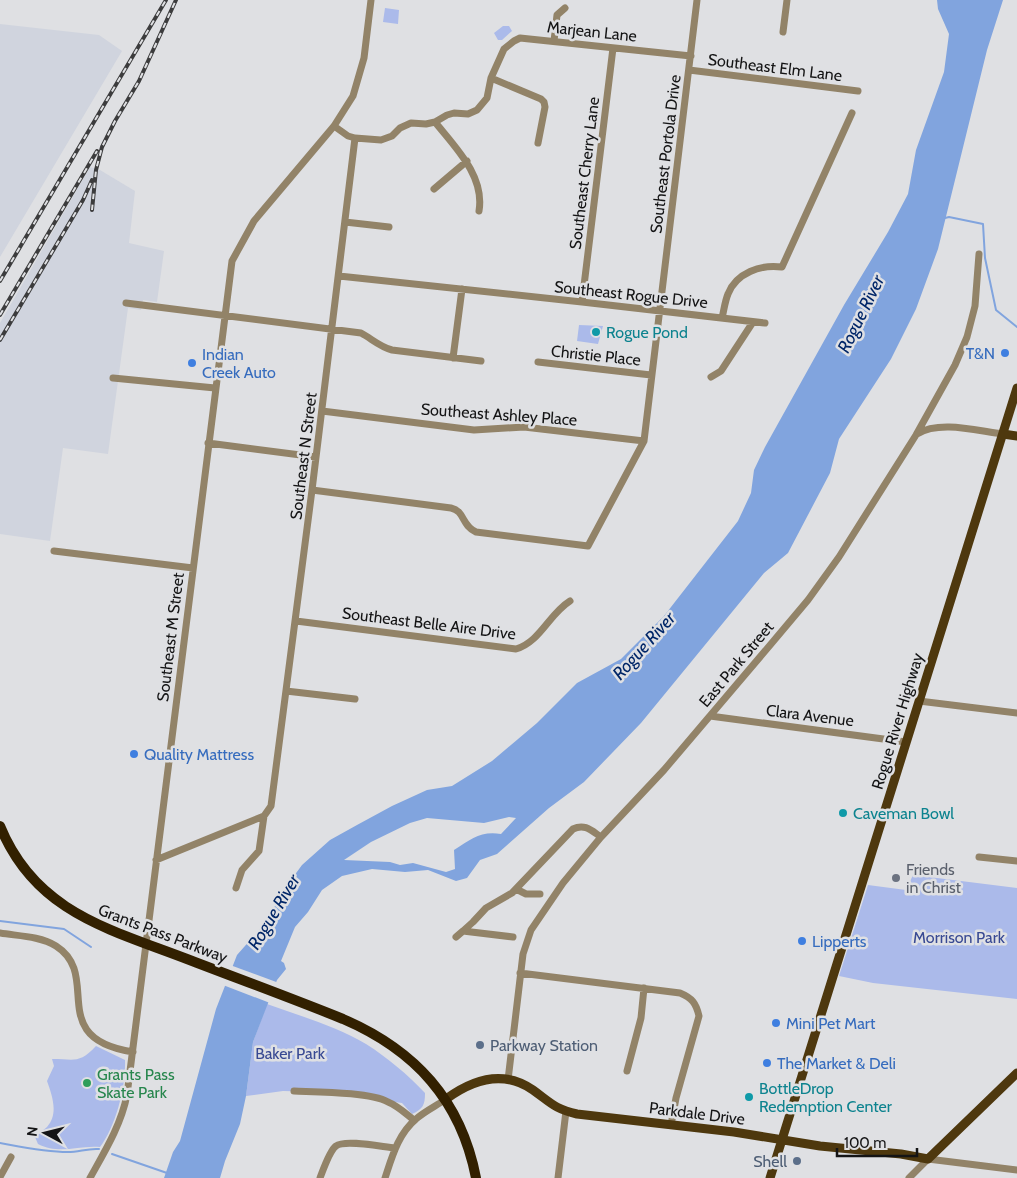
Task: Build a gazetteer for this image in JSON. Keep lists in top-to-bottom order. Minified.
{"streets":{"highway":["Grants Pass Parkway"],"main road":["Rogue River Highway","Parkdale Drive"],"street":["Marjean Lane","Southeast Elm Lane","Southeast Portola Drive","Southeast Cherry Lane","Southeast Rogue Drive","Christie Place","Southeast Ashley Place","Southeast N Street","Southeast Belle Aire Drive","Southeast M Street","East Park Street","Clara Avenue"]},"crossings":[["Marjean Lane","Southeast Portola Drive"],["Marjean Lane","Southeast Cherry Lane"],["Southeast Elm Lane","Southeast Portola Drive"],["Southeast Portola Drive","Southeast Rogue Drive"],["Southeast Portola Drive","Christie Place"],["Southeast Portola Drive","Southeast Ashley Place"],["Southeast Cherry Lane","Southeast Rogue Drive"],["Southeast Rogue Drive","Southeast N Street"],["Southeast Ashley Place","Southeast N Street"],["Southeast N Street","Southeast Belle Aire Drive"],["Southeast M Street","Grants Pass Parkway"],["East Park Street","Clara Avenue"],["East Park Street","Parkdale Drive"],["Clara Avenue","Rogue River Highway"],["Rogue River Highway","Parkdale Drive"],["Grants Pass Parkway","Parkdale Drive"]],"water":["Rogue River"],"parks":["Morrison Park","Baker Park"],"places":["Rogue Pond","T&N","Indian Creek Auto","Quality Mattress","Caveman Bowl","Friends in Christ","Lipperts","Mini Pet Mart","Parkway Station","The Market & Deli","Grants Pass Skate Park","BottleDrop Redemption Center","Shell"],"scale_bar":"100 m","north":"left"}
